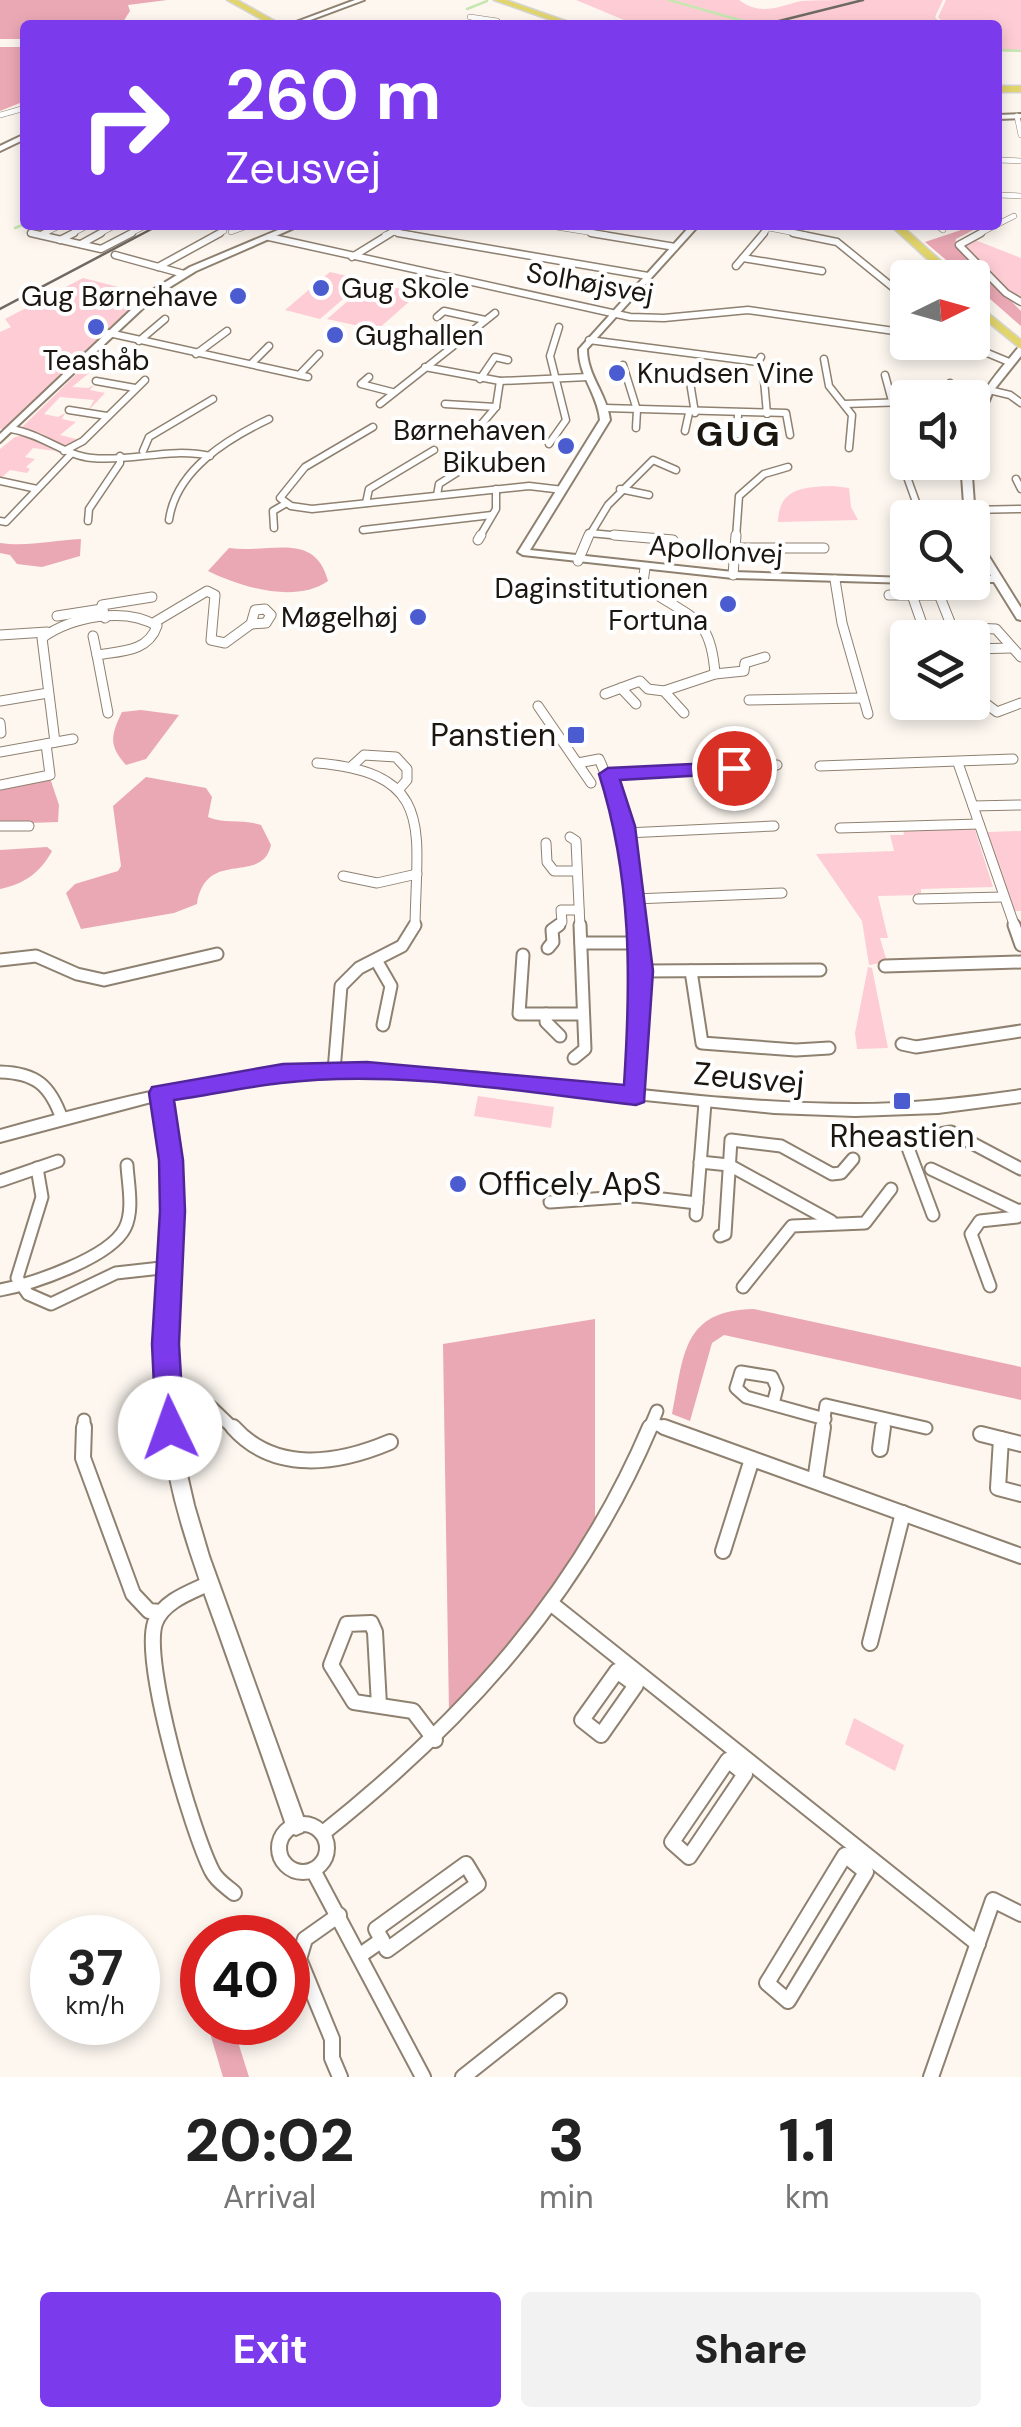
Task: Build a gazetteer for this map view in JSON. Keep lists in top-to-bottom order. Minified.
{"streets":{"street":["Solhøjsvej","Apollonvej","Zeusvej"]},"districts":["GUG"],"places":{"other":["Gug Skole","Gug Børnehave","Teashåb","Gughallen","Knudsen Vine","Børnehaven Bikuben","Daginstitutionen Fortuna","Møgelhøj","Officely ApS"],"transit":["Panstien","Rheastien"]},"north":"right","page":{"turn":["260 m","Zeusvej"],"speed":"37 km/h","limit":"40","eta":["20:02","Arrival","3","min","1.1","km"],"buttons":["Exit","Share"]}}
